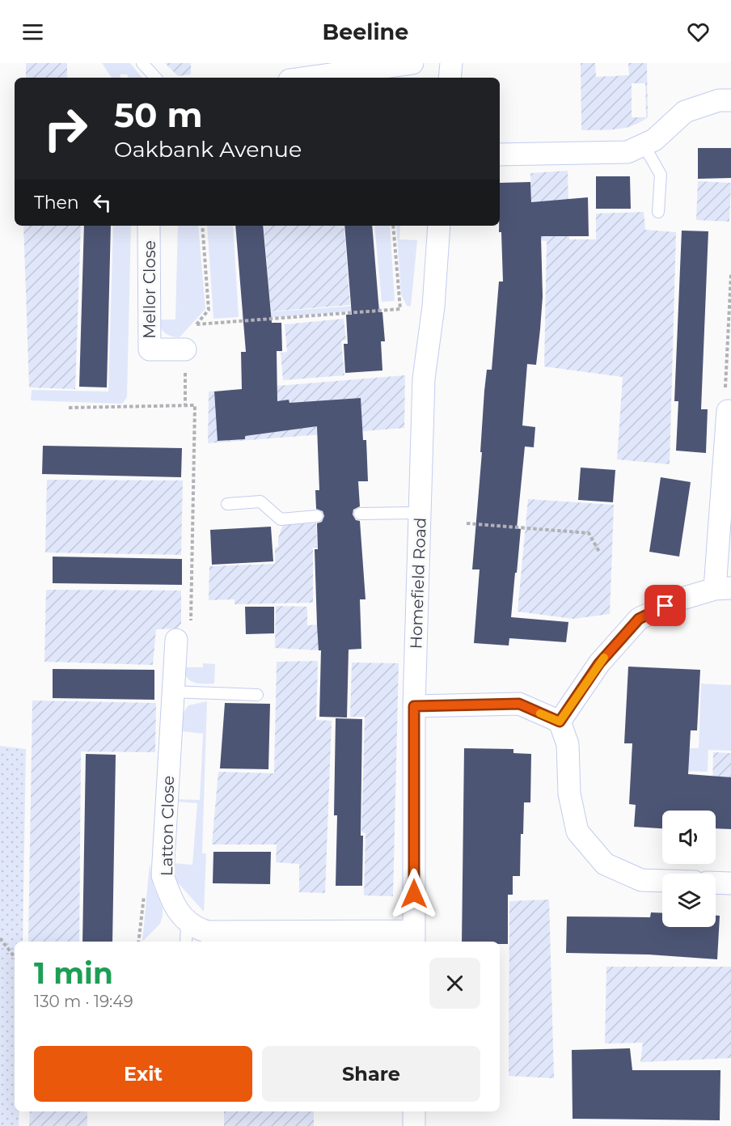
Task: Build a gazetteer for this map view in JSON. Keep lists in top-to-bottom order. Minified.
{"streets":{"street":["Mellor Close","Homefield Road","Latton Close"]},"crossings":[["Homefield Road","Latton Close"]],"page":{"header":"Beeline","turn":["50 m","Oakbank Avenue"],"then":"Then","heading":["1 min","130 m · 19:49"],"buttons":["Exit","Share"]}}
